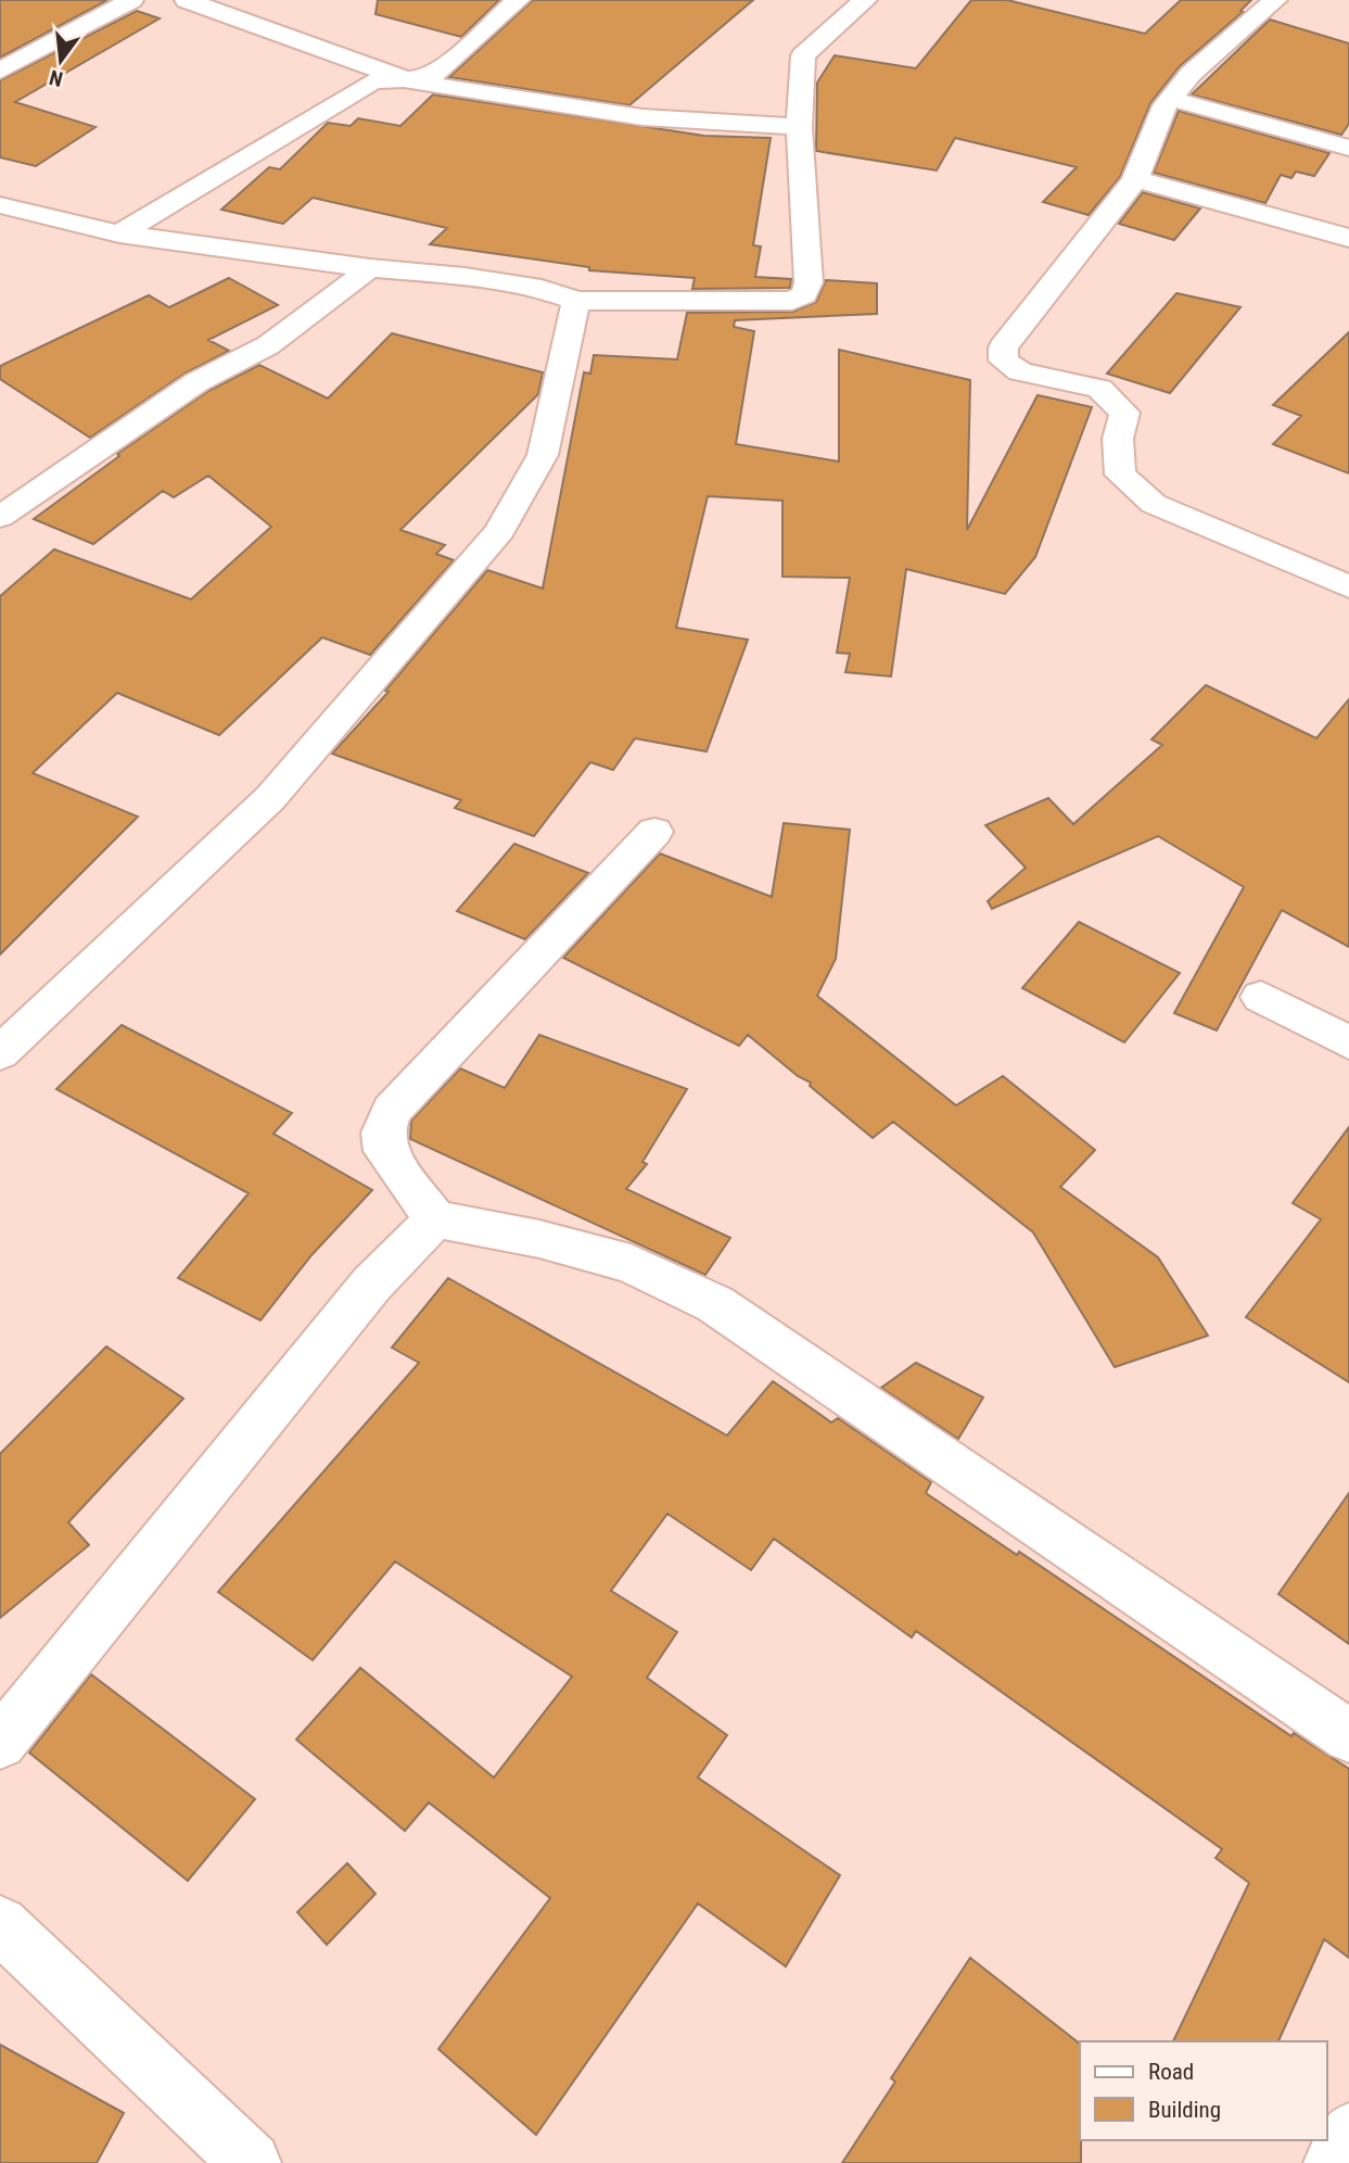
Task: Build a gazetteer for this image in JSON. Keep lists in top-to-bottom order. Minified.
{"legend":["Road","Building"],"north":"bottom"}
